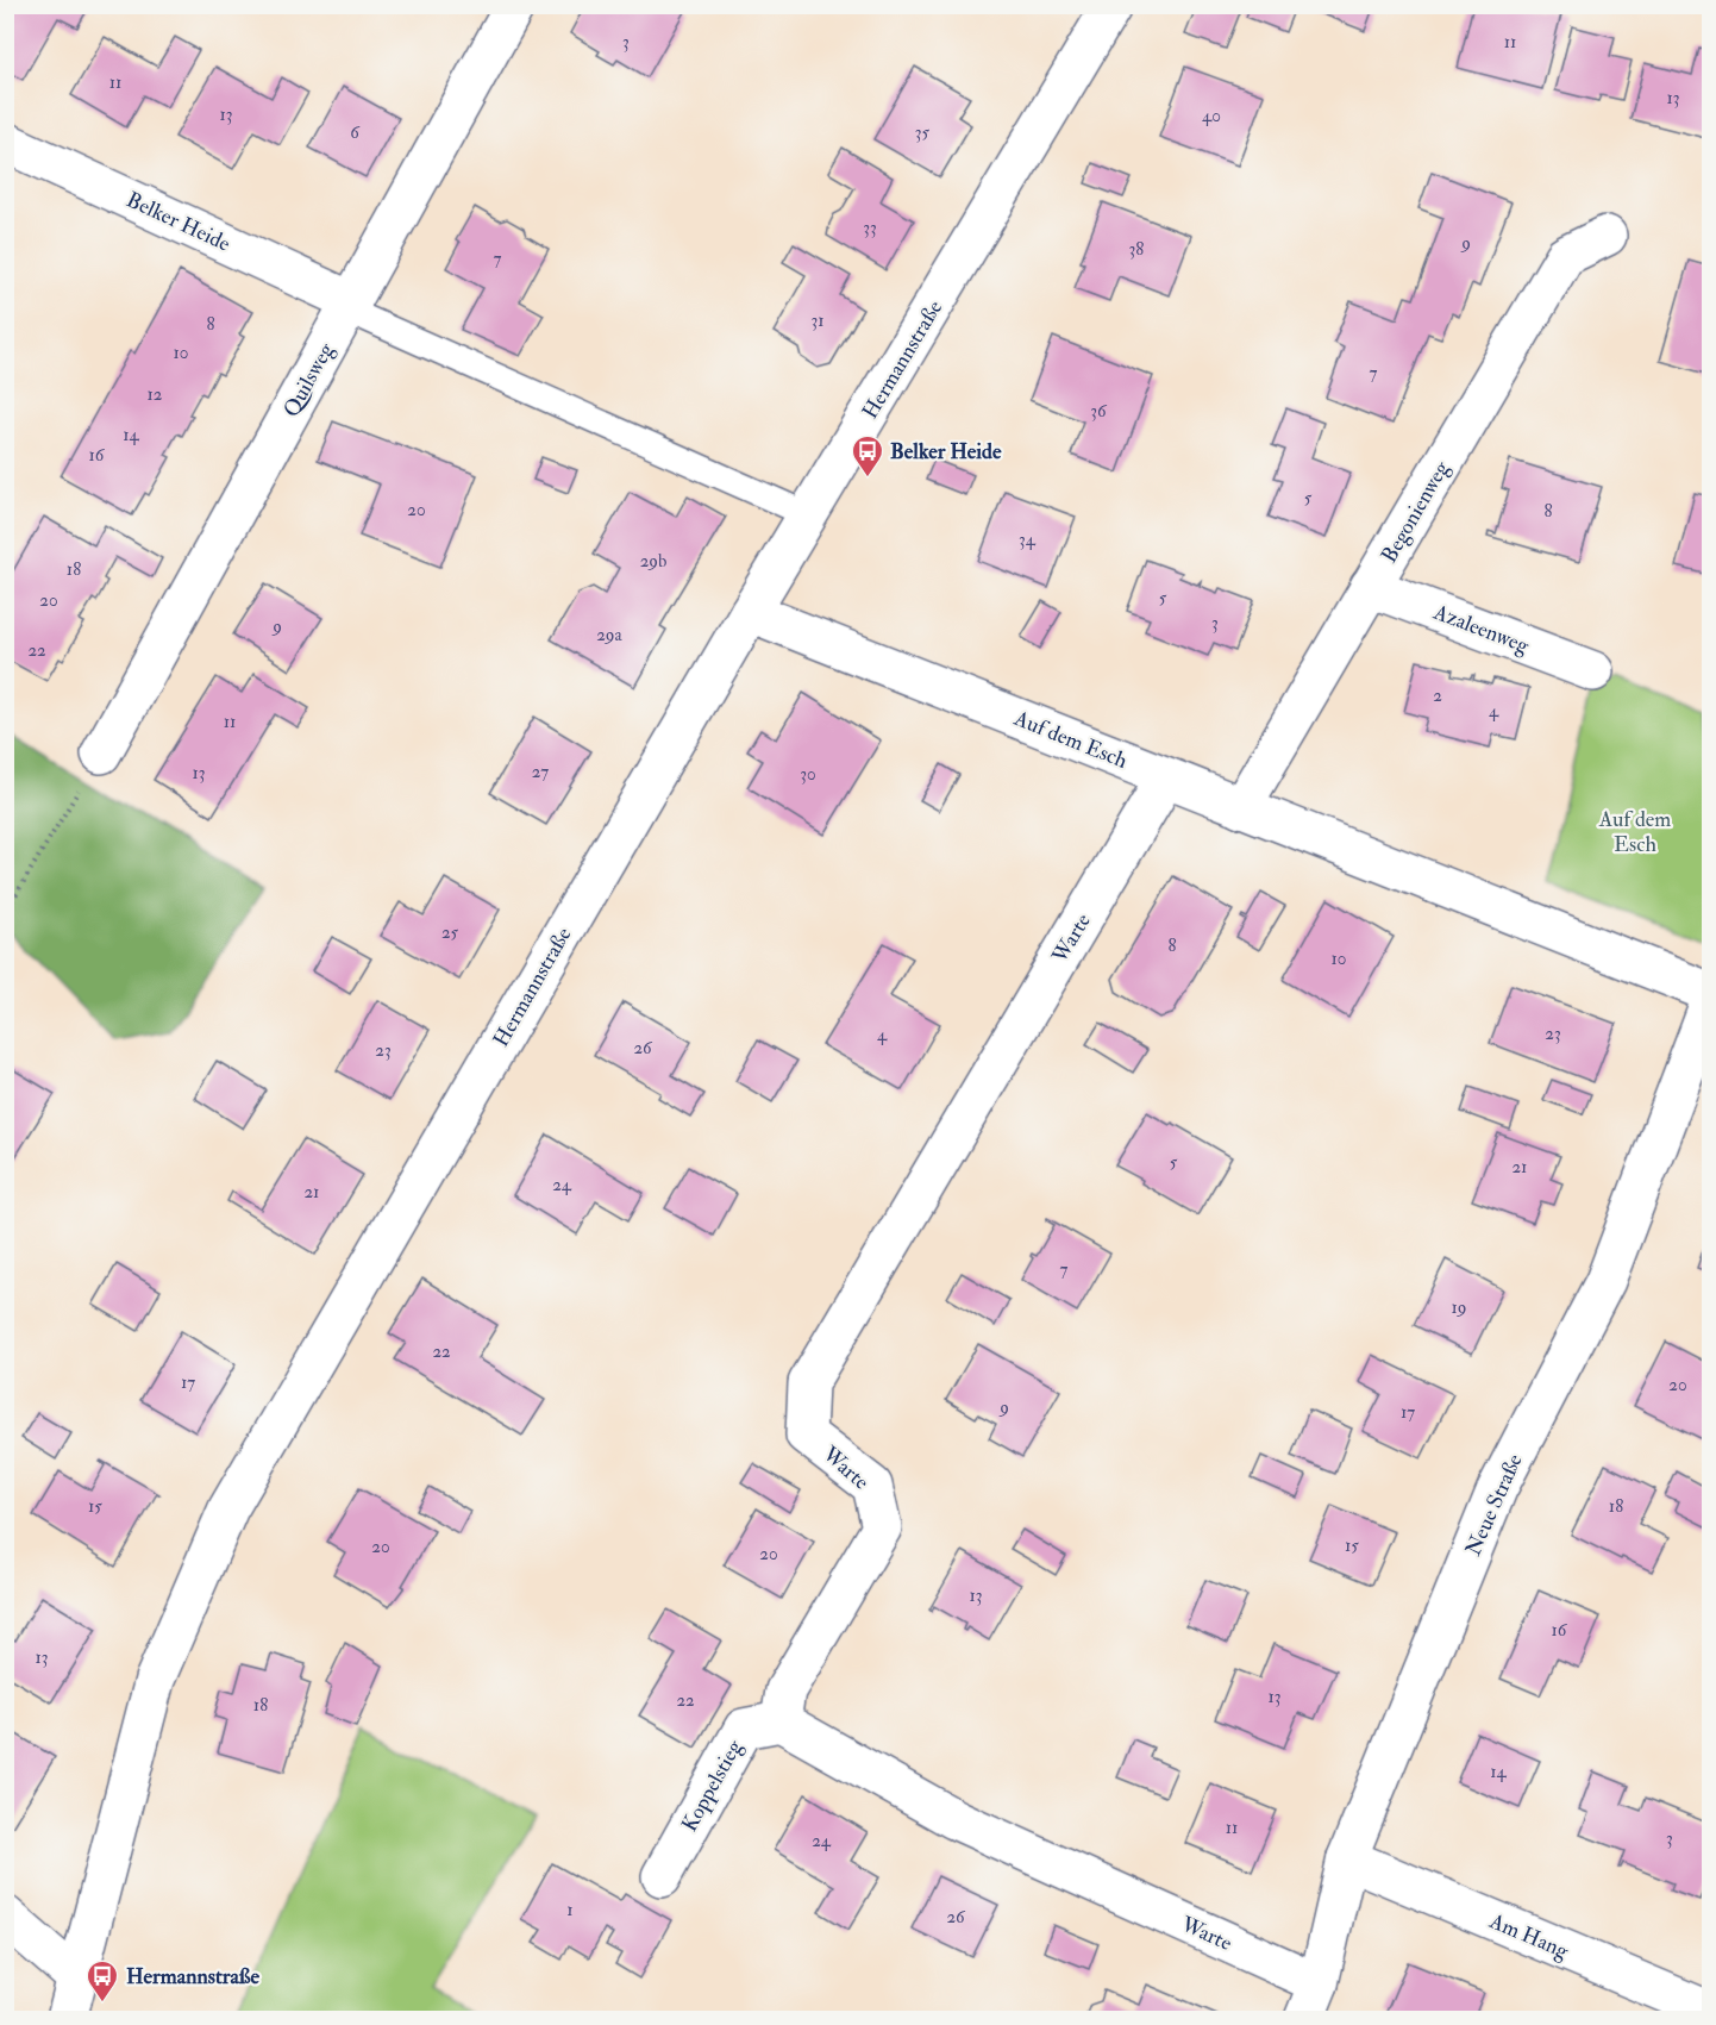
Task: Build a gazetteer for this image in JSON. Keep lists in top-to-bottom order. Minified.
{"streets":{"street":["Belker Heide","Hermannstraße","Quilsweg","Begonienweg","Azaleenweg","Auf dem Esch","Warte","Neue Straße","Koppelstieg","Am Hang"]},"crossings":[["Belker Heide","Hermannstraße"],["Belker Heide","Quilsweg"],["Hermannstraße","Auf dem Esch"],["Begonienweg","Azaleenweg"],["Begonienweg","Auf dem Esch"],["Auf dem Esch","Warte"],["Warte","Neue Straße"],["Warte","Koppelstieg"],["Neue Straße","Am Hang"]],"parks":["Auf dem Esch"],"places":{"bus stop":["Belker Heide","Hermannstraße"]},"house_numbers":["3","11","11","13","13","40","6","35","33","9","38","7","31","8","10","7","12","36","14","16","5","20","8","34","29b","18","5","20","3","9","29a","22","2","4","11","27","13","30","25","8","10","23","4","26","23","5","21","24","21","7","19","22","17","20","9","17","15","18","15","20","20","13","16","13","13","22","18","14","11","3","24","1","26"]}
